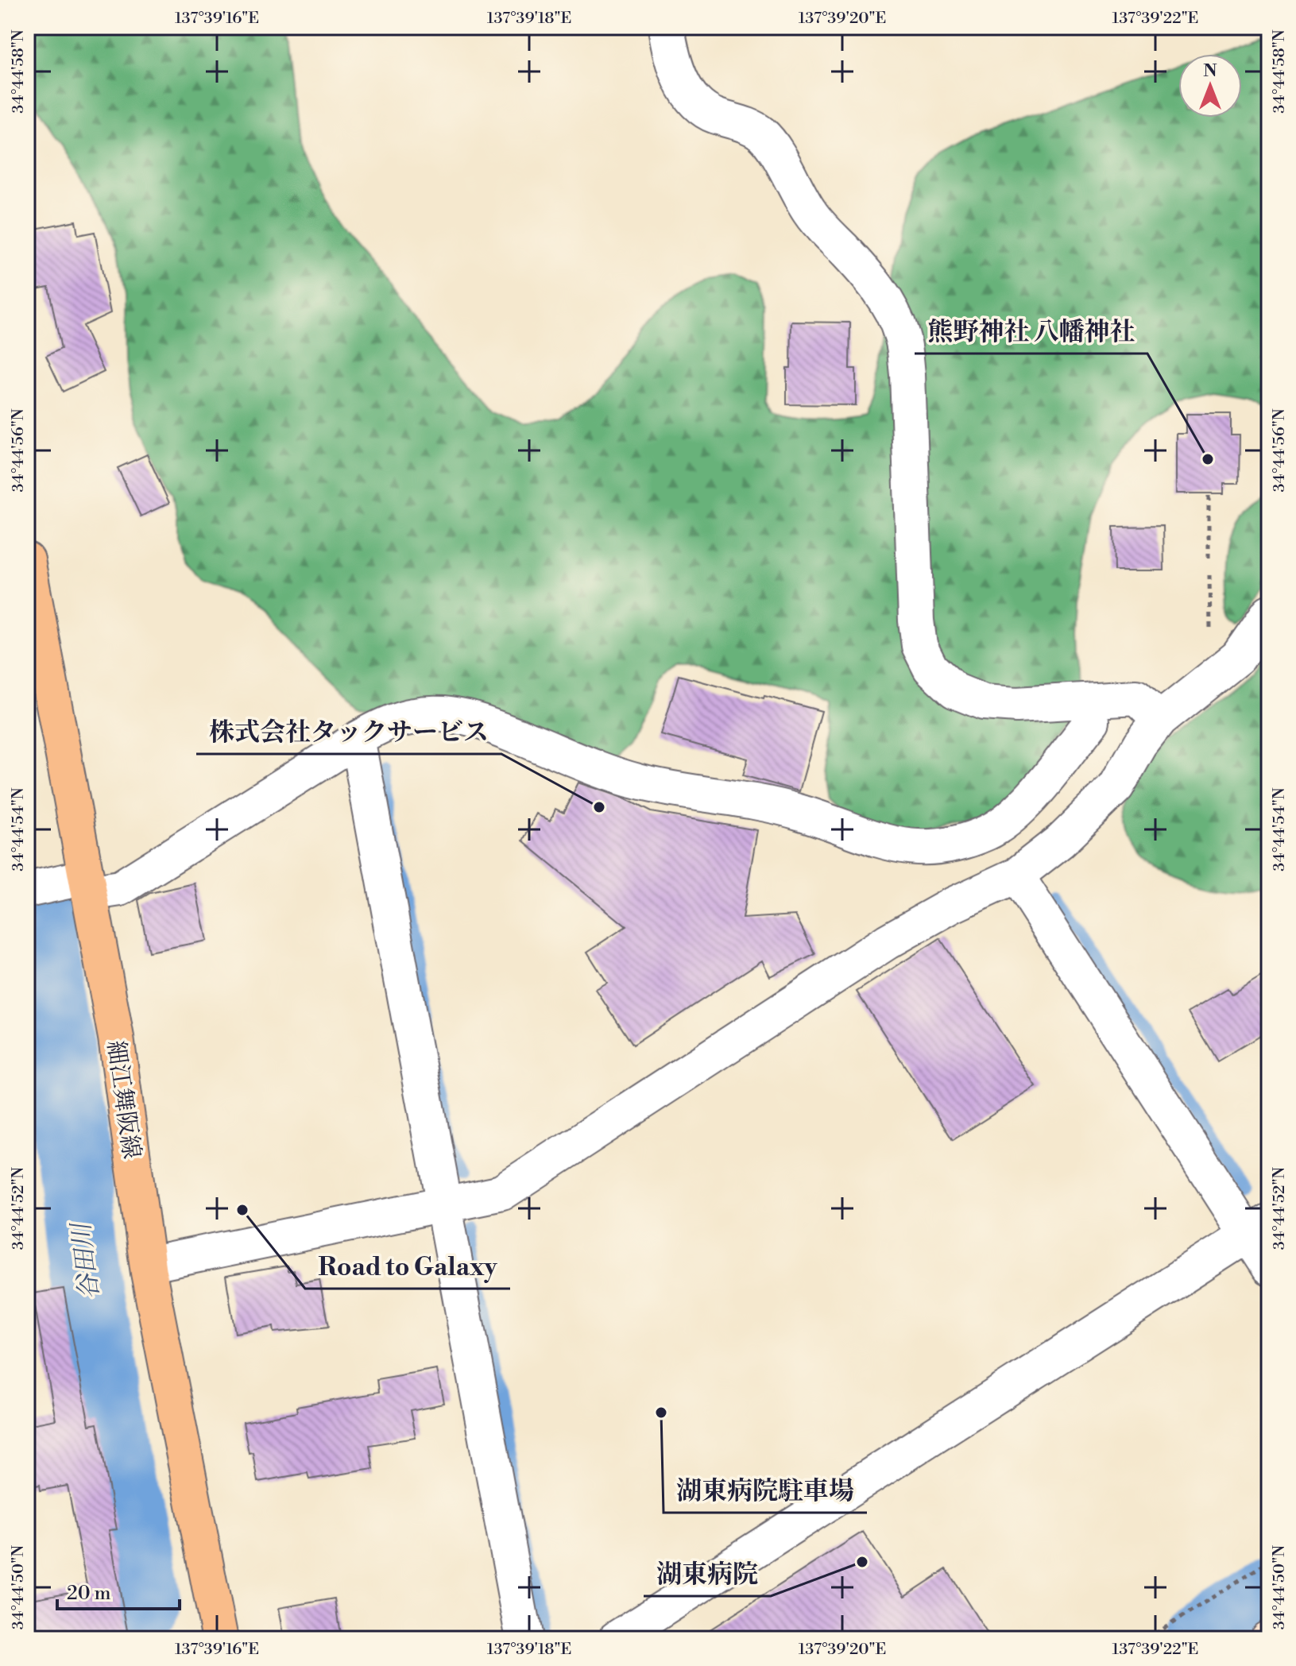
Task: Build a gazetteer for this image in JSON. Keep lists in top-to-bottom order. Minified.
{"streets":{"main road":["細江舞阪線"]},"water":["谷田川"],"places":["熊野神社 八幡神社","株式会社タックサービス","Road to Galaxy","湖東病院駐車場","湖東病院"],"scale_bar":"20 m","north":"top","coordinates":["137°39'16\"E","137°39'18\"E","137°39'20\"E","137°39'22\"E","34°44'58\"N","34°44'56\"N","34°44'54\"N","34°44'52\"N","34°44'50\"N"]}
